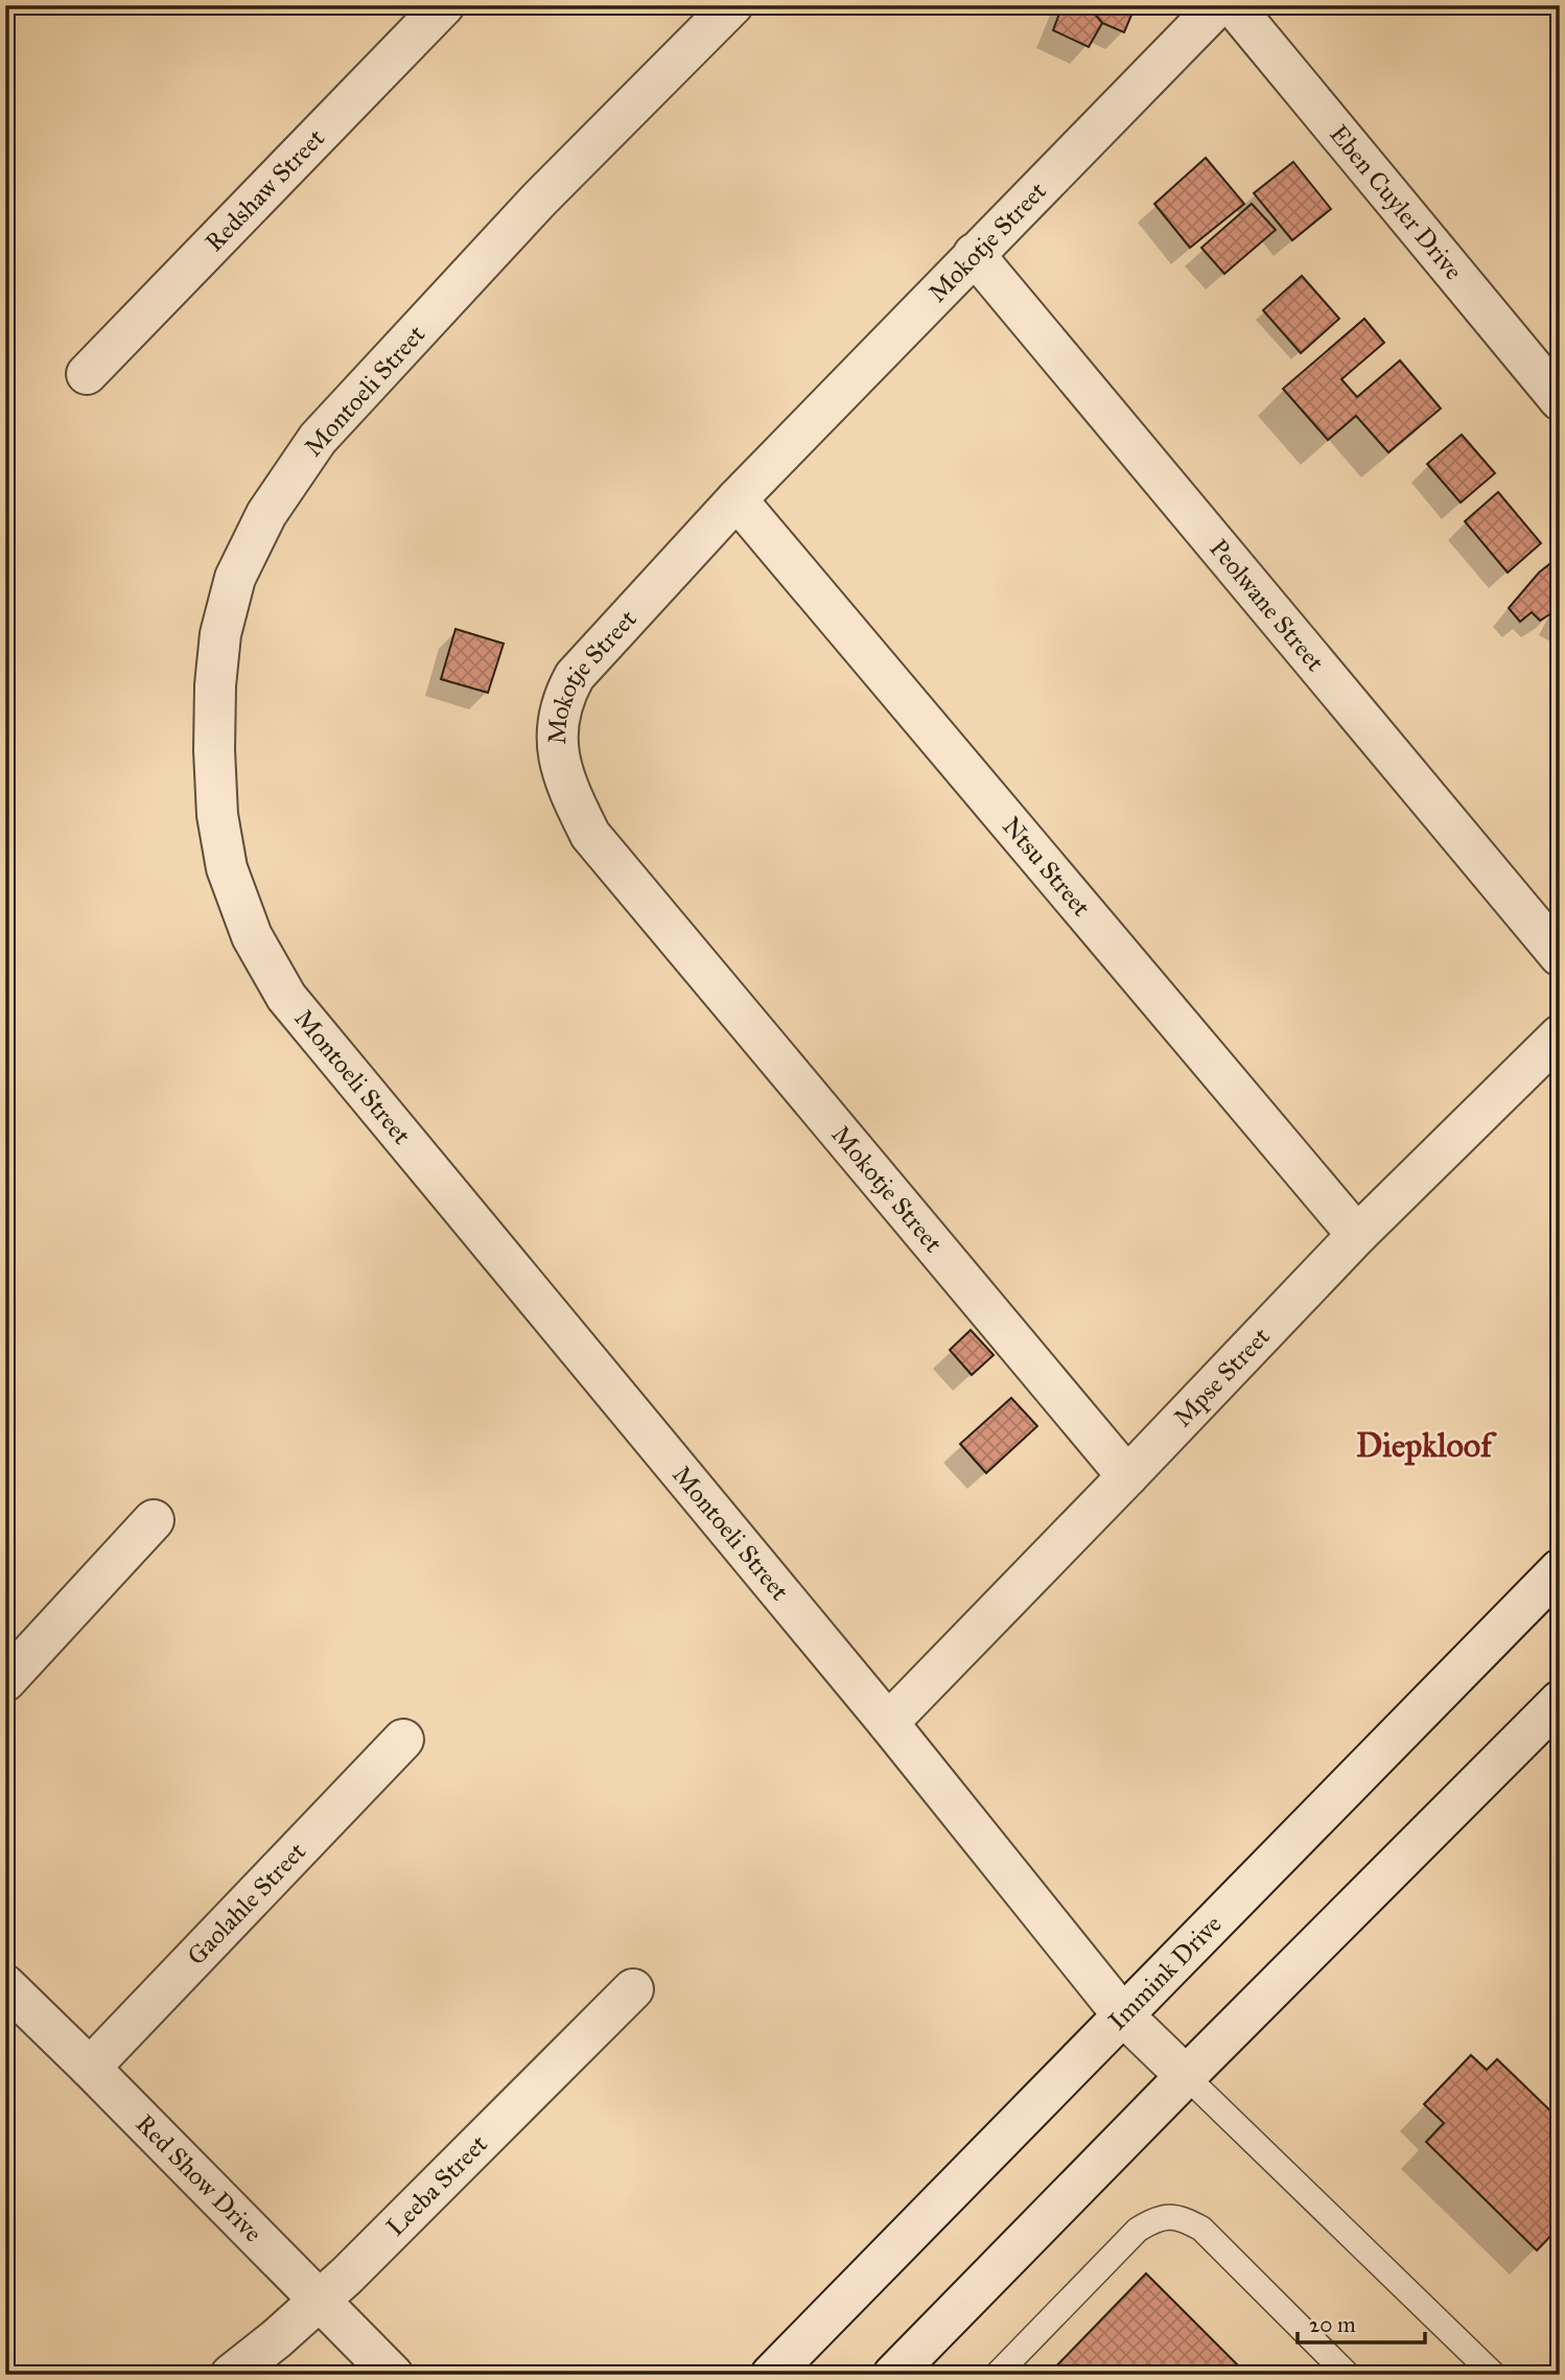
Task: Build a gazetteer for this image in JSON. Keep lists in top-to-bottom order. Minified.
{"streets":{"street":["Redshaw Street","Eben Cuyler Drive","Mokotje Street","Montoeli Street","Peolwane Street","Ntsu Street","Mpse Street","Gaolahle Street","Immink Drive","Red Show Drive","Leeba Street"]},"crossings":[["Mokotje Street","Peolwane Street"],["Mokotje Street","Ntsu Street"],["Mokotje Street","Mpse Street"],["Montoeli Street","Mpse Street"],["Montoeli Street","Immink Drive"],["Ntsu Street","Mpse Street"],["Gaolahle Street","Red Show Drive"],["Red Show Drive","Leeba Street"]],"districts":["Diepkloof"],"scale_bar":"20 m"}
